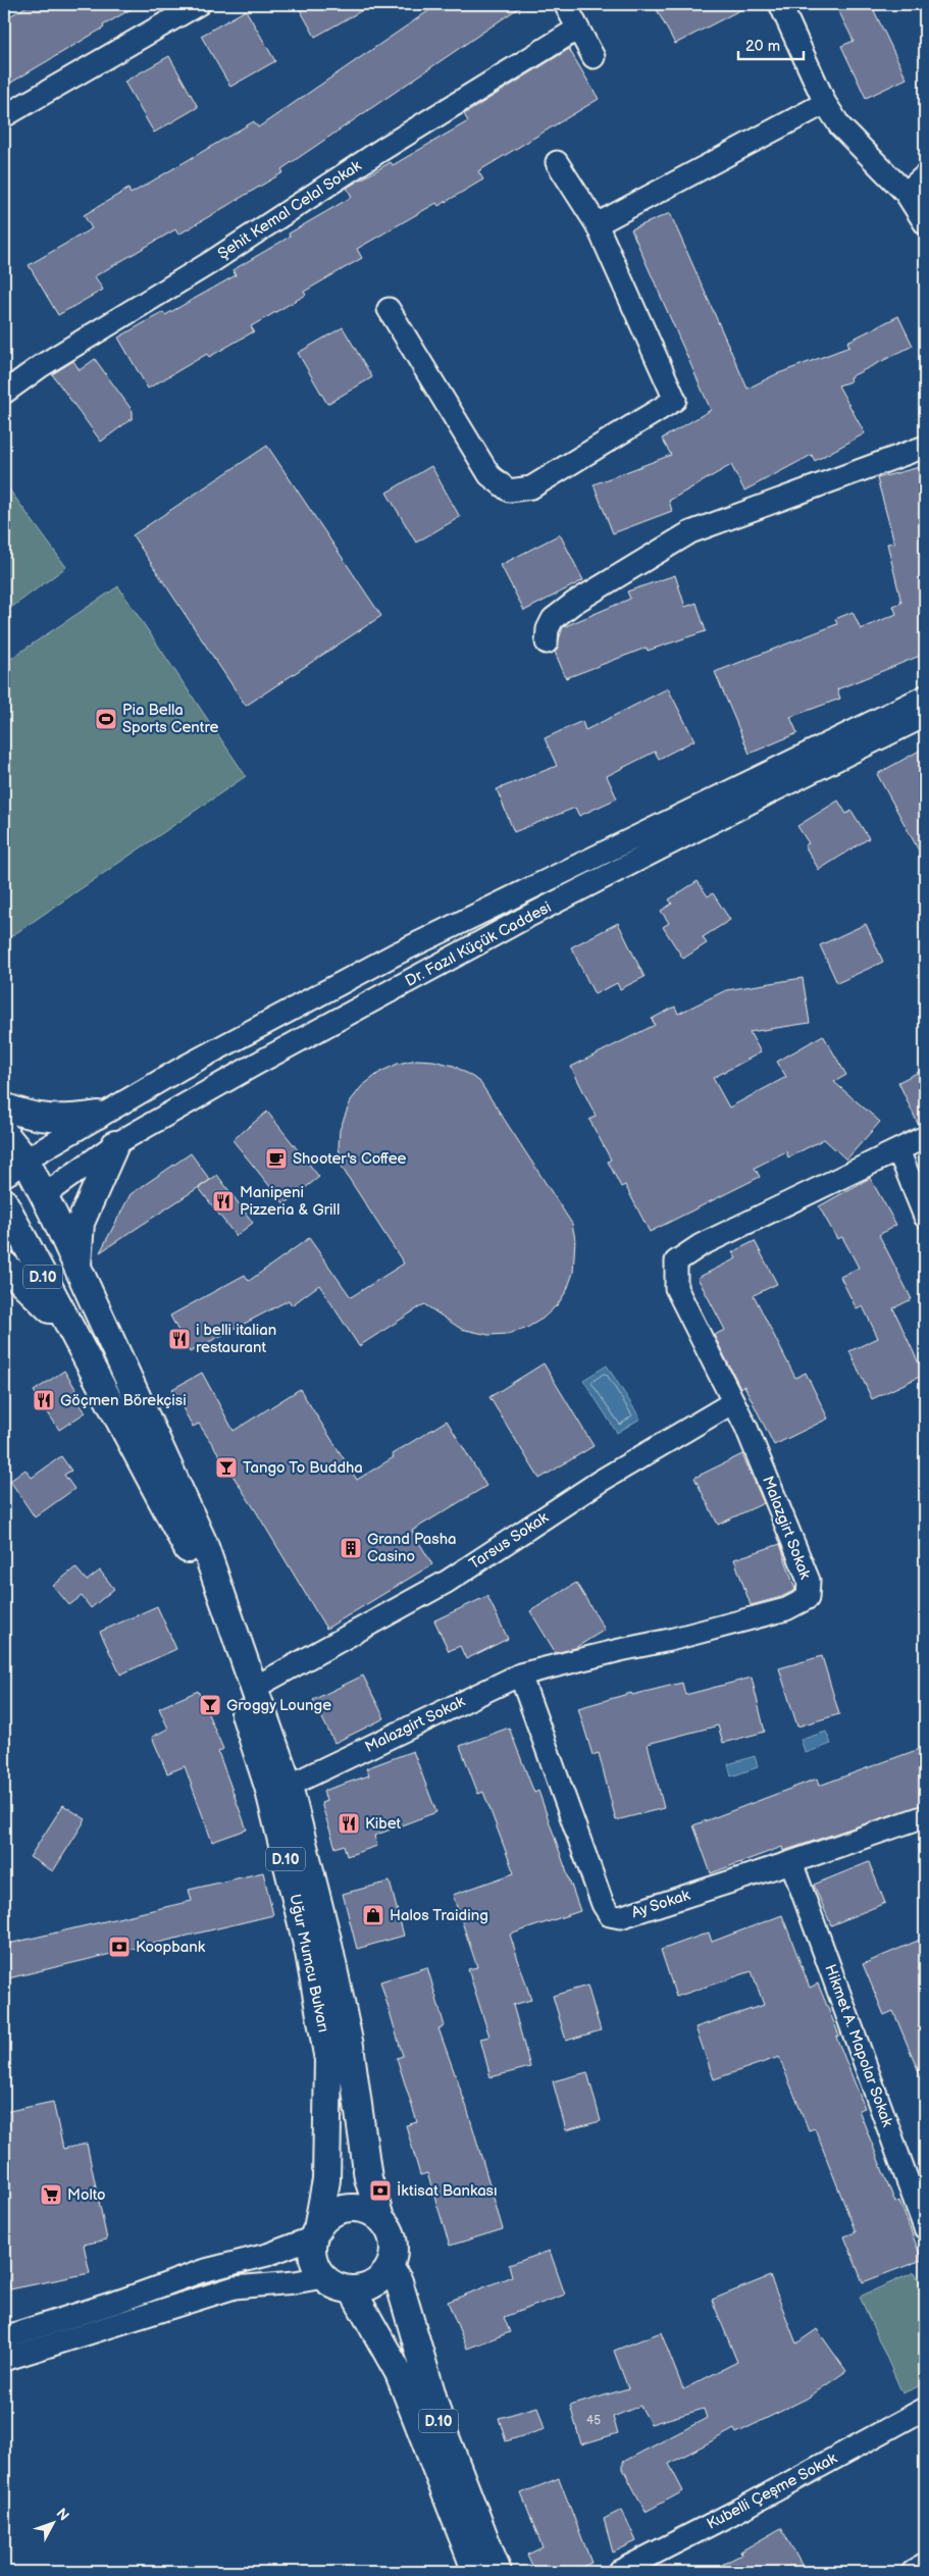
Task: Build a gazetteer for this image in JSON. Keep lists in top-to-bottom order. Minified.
{"streets":{"main road":["D.10","Uğur Mumcu Bulvarı"],"street":["Şehit Kemal Celal Sokak","Dr. Fazıl Küçük Caddesi","Malazgirt Sokak","Tarsus Sokak","Ay Sokak","Hikmet A. Mapolar Sokak","Kubelli Çeşme Sokak"]},"crossings":[["Dr. Fazıl Küçük Caddesi","D.10"],["D.10","Uğur Mumcu Bulvarı"],["Malazgirt Sokak","Tarsus Sokak"],["Malazgirt Sokak","Ay Sokak"],["Malazgirt Sokak","Uğur Mumcu Bulvarı"],["Tarsus Sokak","Uğur Mumcu Bulvarı"],["Ay Sokak","Hikmet A. Mapolar Sokak"]],"places":{"sports":["Pia Bella Sports Centre"],"cafe":["Shooter's Coffee"],"restaurant":["Manipeni Pizzeria & Grill","i belli italian restaurant","Göçmen Börekçisi","Kibet"],"bar":["Tango To Buddha","Groggy Lounge"],"building":["Grand Pasha Casino"],"shop":["Halos Traiding"],"bank":["Koopbank","İktisat Bankası"],"supermarket":["Molto"]},"house_numbers":["45"],"scale_bar":"20 m","north":"top right"}
